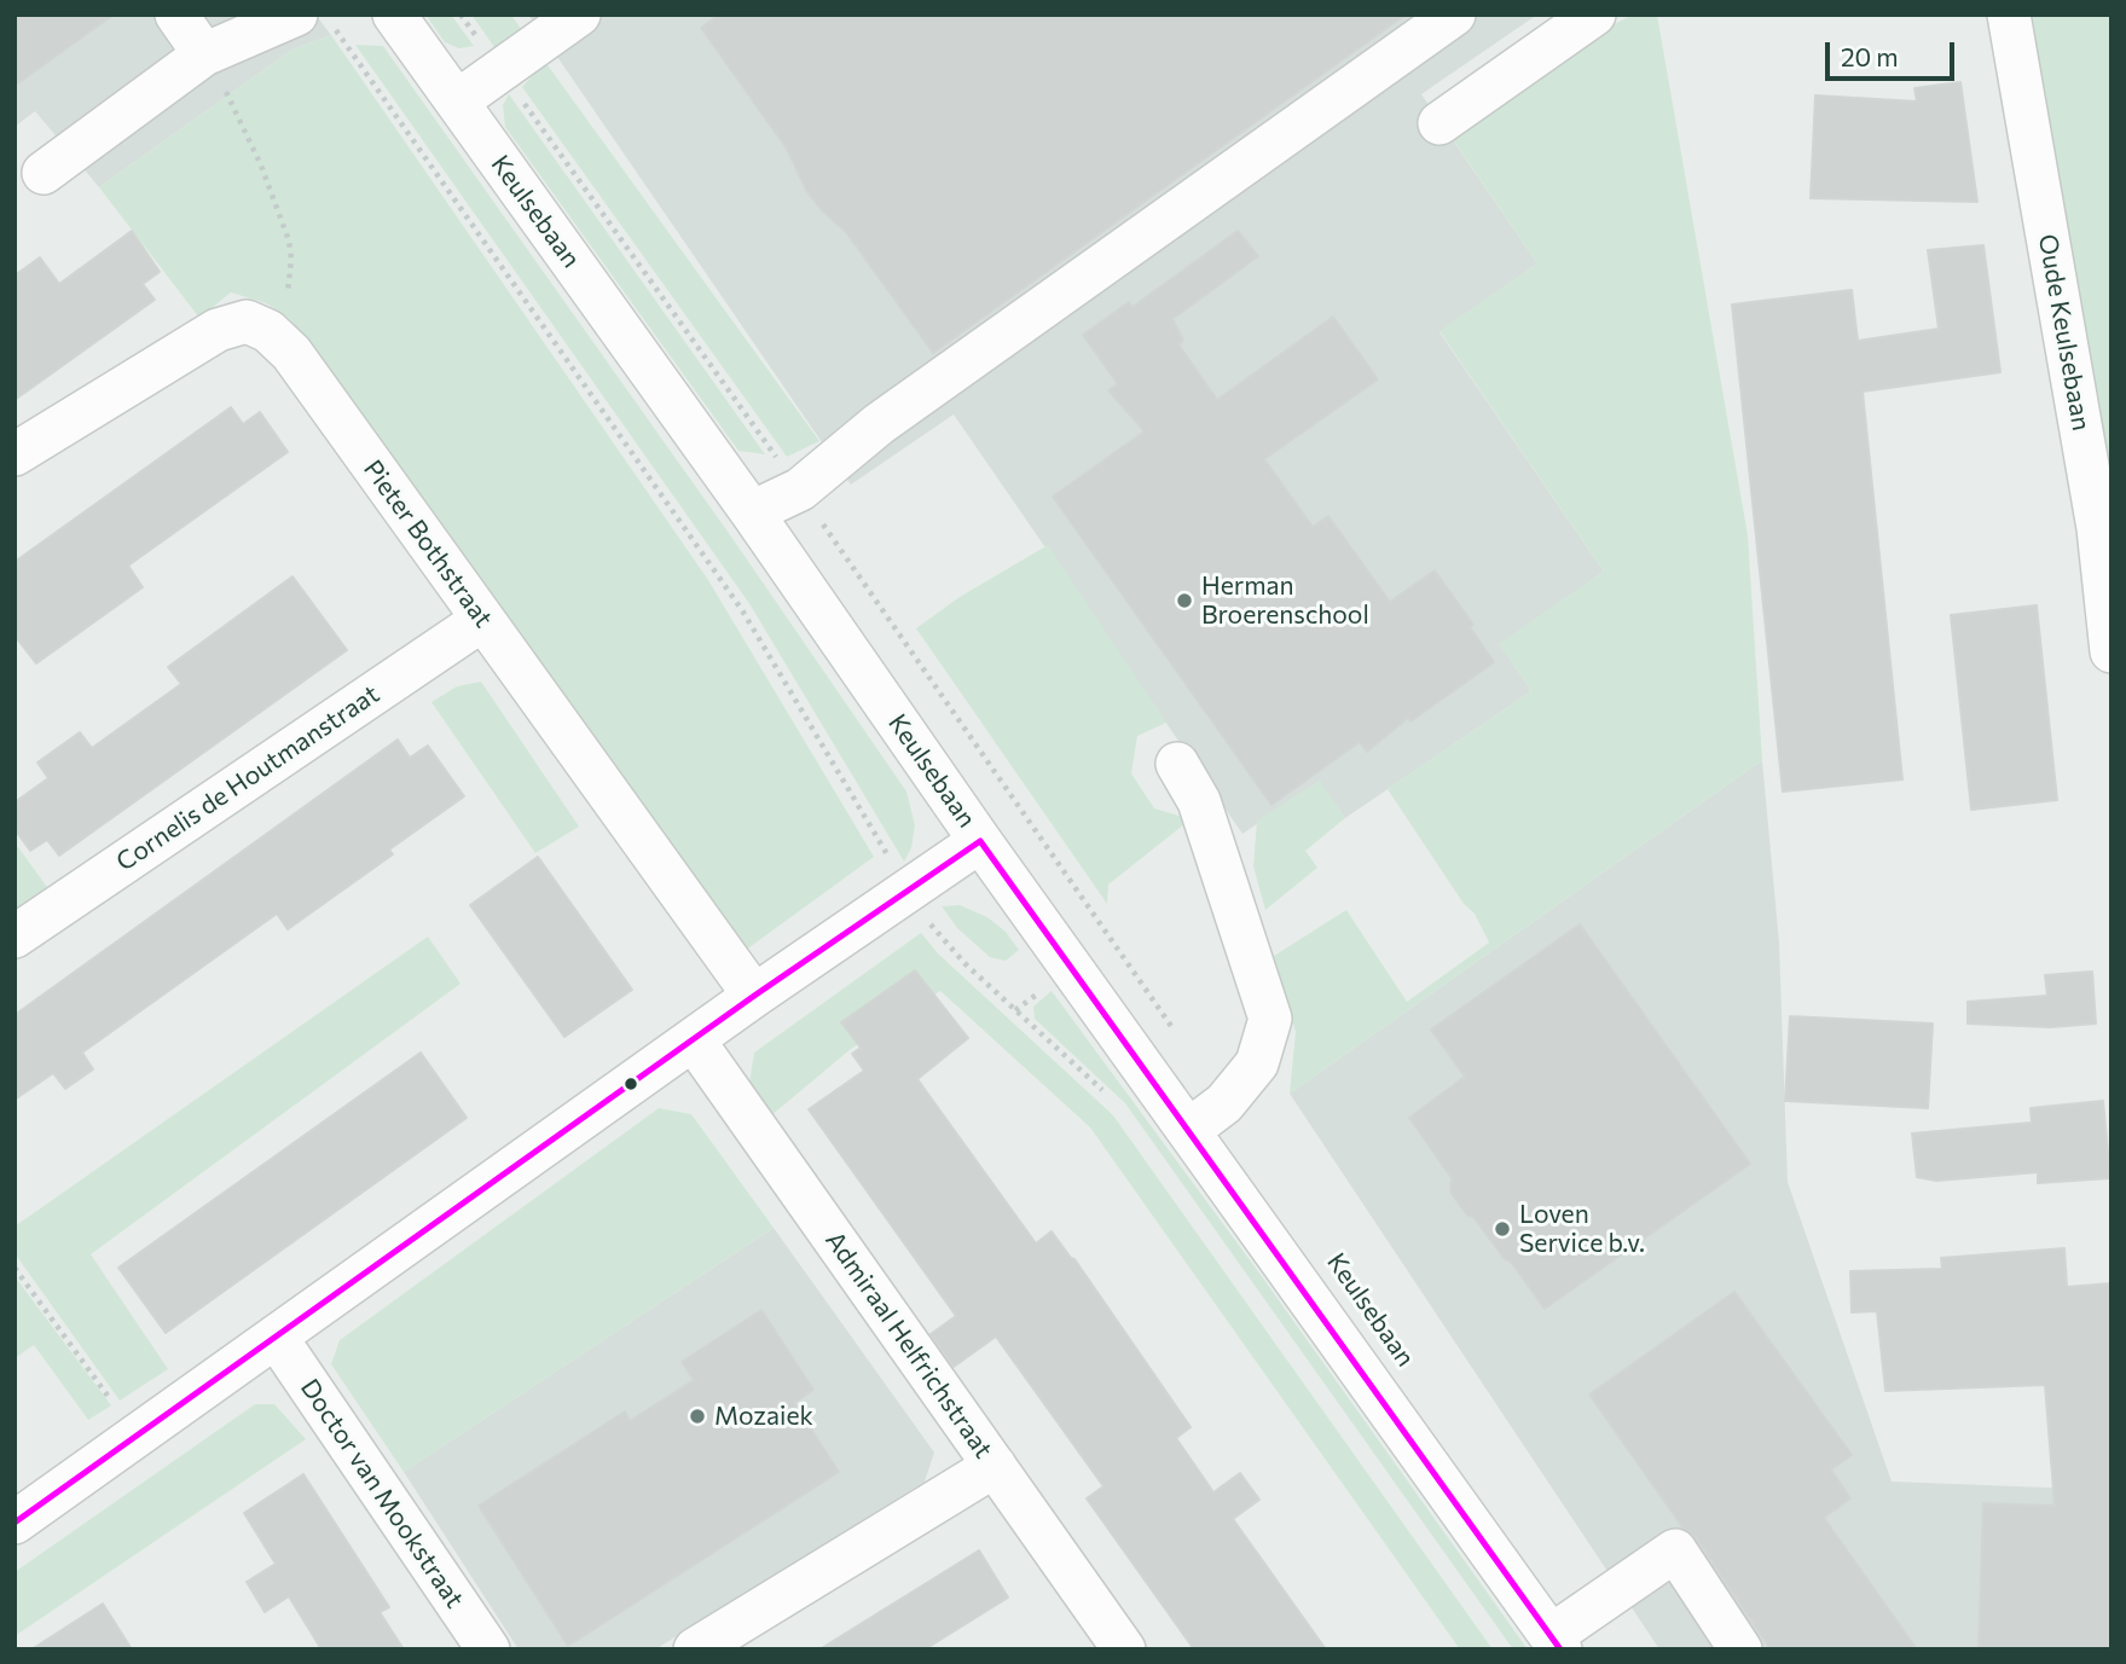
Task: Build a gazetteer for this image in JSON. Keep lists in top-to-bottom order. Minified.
{"streets":{"street":["Keulsebaan","Oude Keulsebaan","Pieter Bothstraat","Cornelis de Houtmanstraat","Admiraal Helfrichstraat","Doctor van Mookstraat"]},"crossings":[["Pieter Bothstraat","Cornelis de Houtmanstraat"]],"places":["Herman Broerenschool","Loven Service b.v.","Mozaiek"],"scale_bar":"20 m"}
